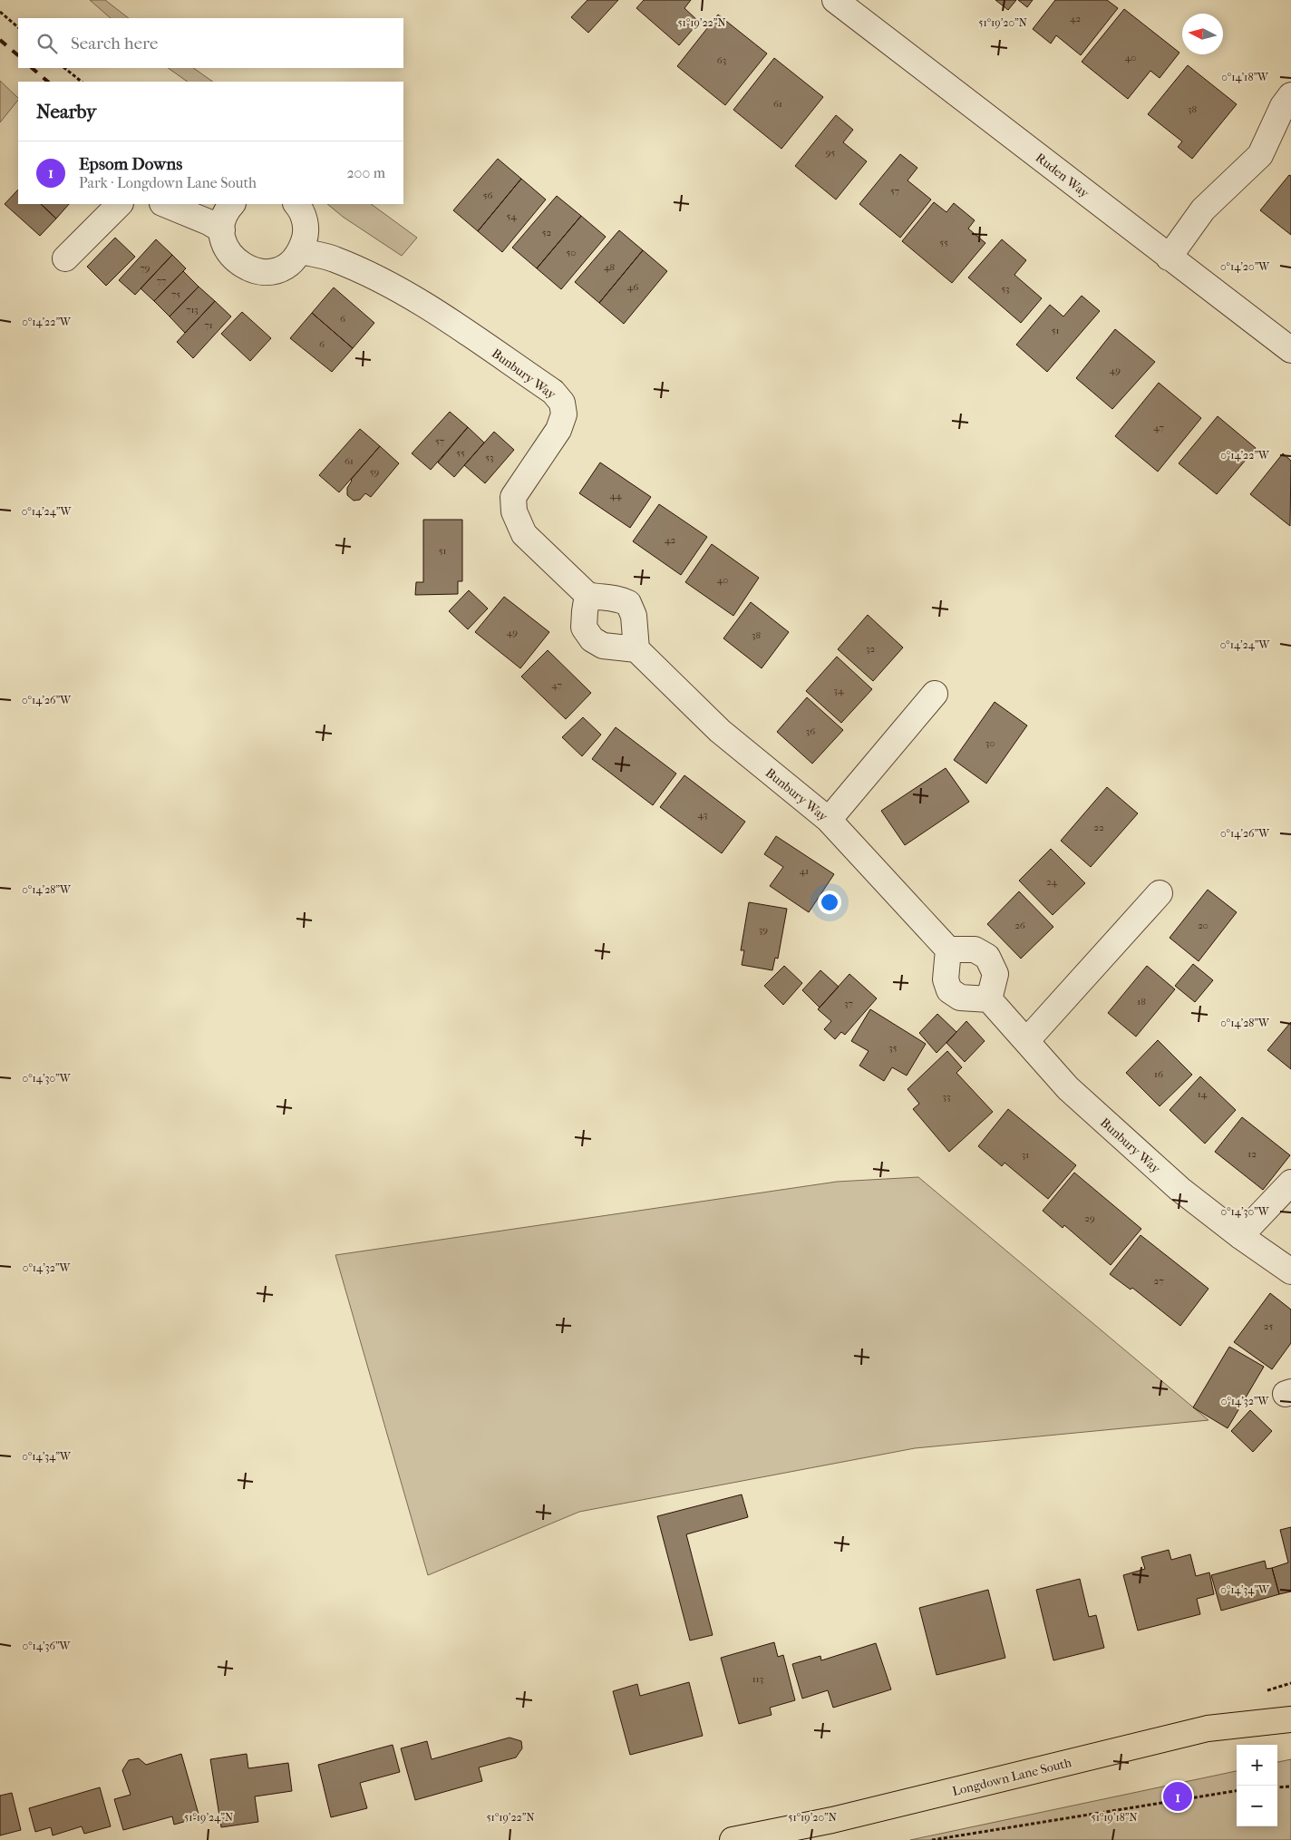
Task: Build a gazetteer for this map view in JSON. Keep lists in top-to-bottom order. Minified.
{"streets":{"main road":["Longdown Lane South"],"street":["Ruden Way","Bunbury Way"]},"house_numbers":["42","40","63","61","38","95","57","56","54","52","55","50","48","79","77","46","53","75","713","6","71","51","6","49","47","57","55","53","61","59","44","42","51","40","49","38","32","47","34","36","30","43","22","41","24","26","20","39","18","37","35","16","14","33","12","31","29","27","25","113"],"north":"left","page":{"search":"Search here","heading":"Nearby","list":[{"mark":"1","name":"Epsom Downs","note":"Park · Longdown Lane South","value":"200 m"}],"map_buttons":["+","−"],"pins":"1"},"coordinates":["51°19'22\"N","51°19'20\"N","0°14'18\"W","0°14'20\"W","0°14'22\"W","0°14'24\"W","0°14'26\"W","0°14'28\"W","0°14'30\"W","0°14'32\"W","0°14'34\"W","0°14'36\"W","51°19'24\"N","51°19'18\"N"]}
